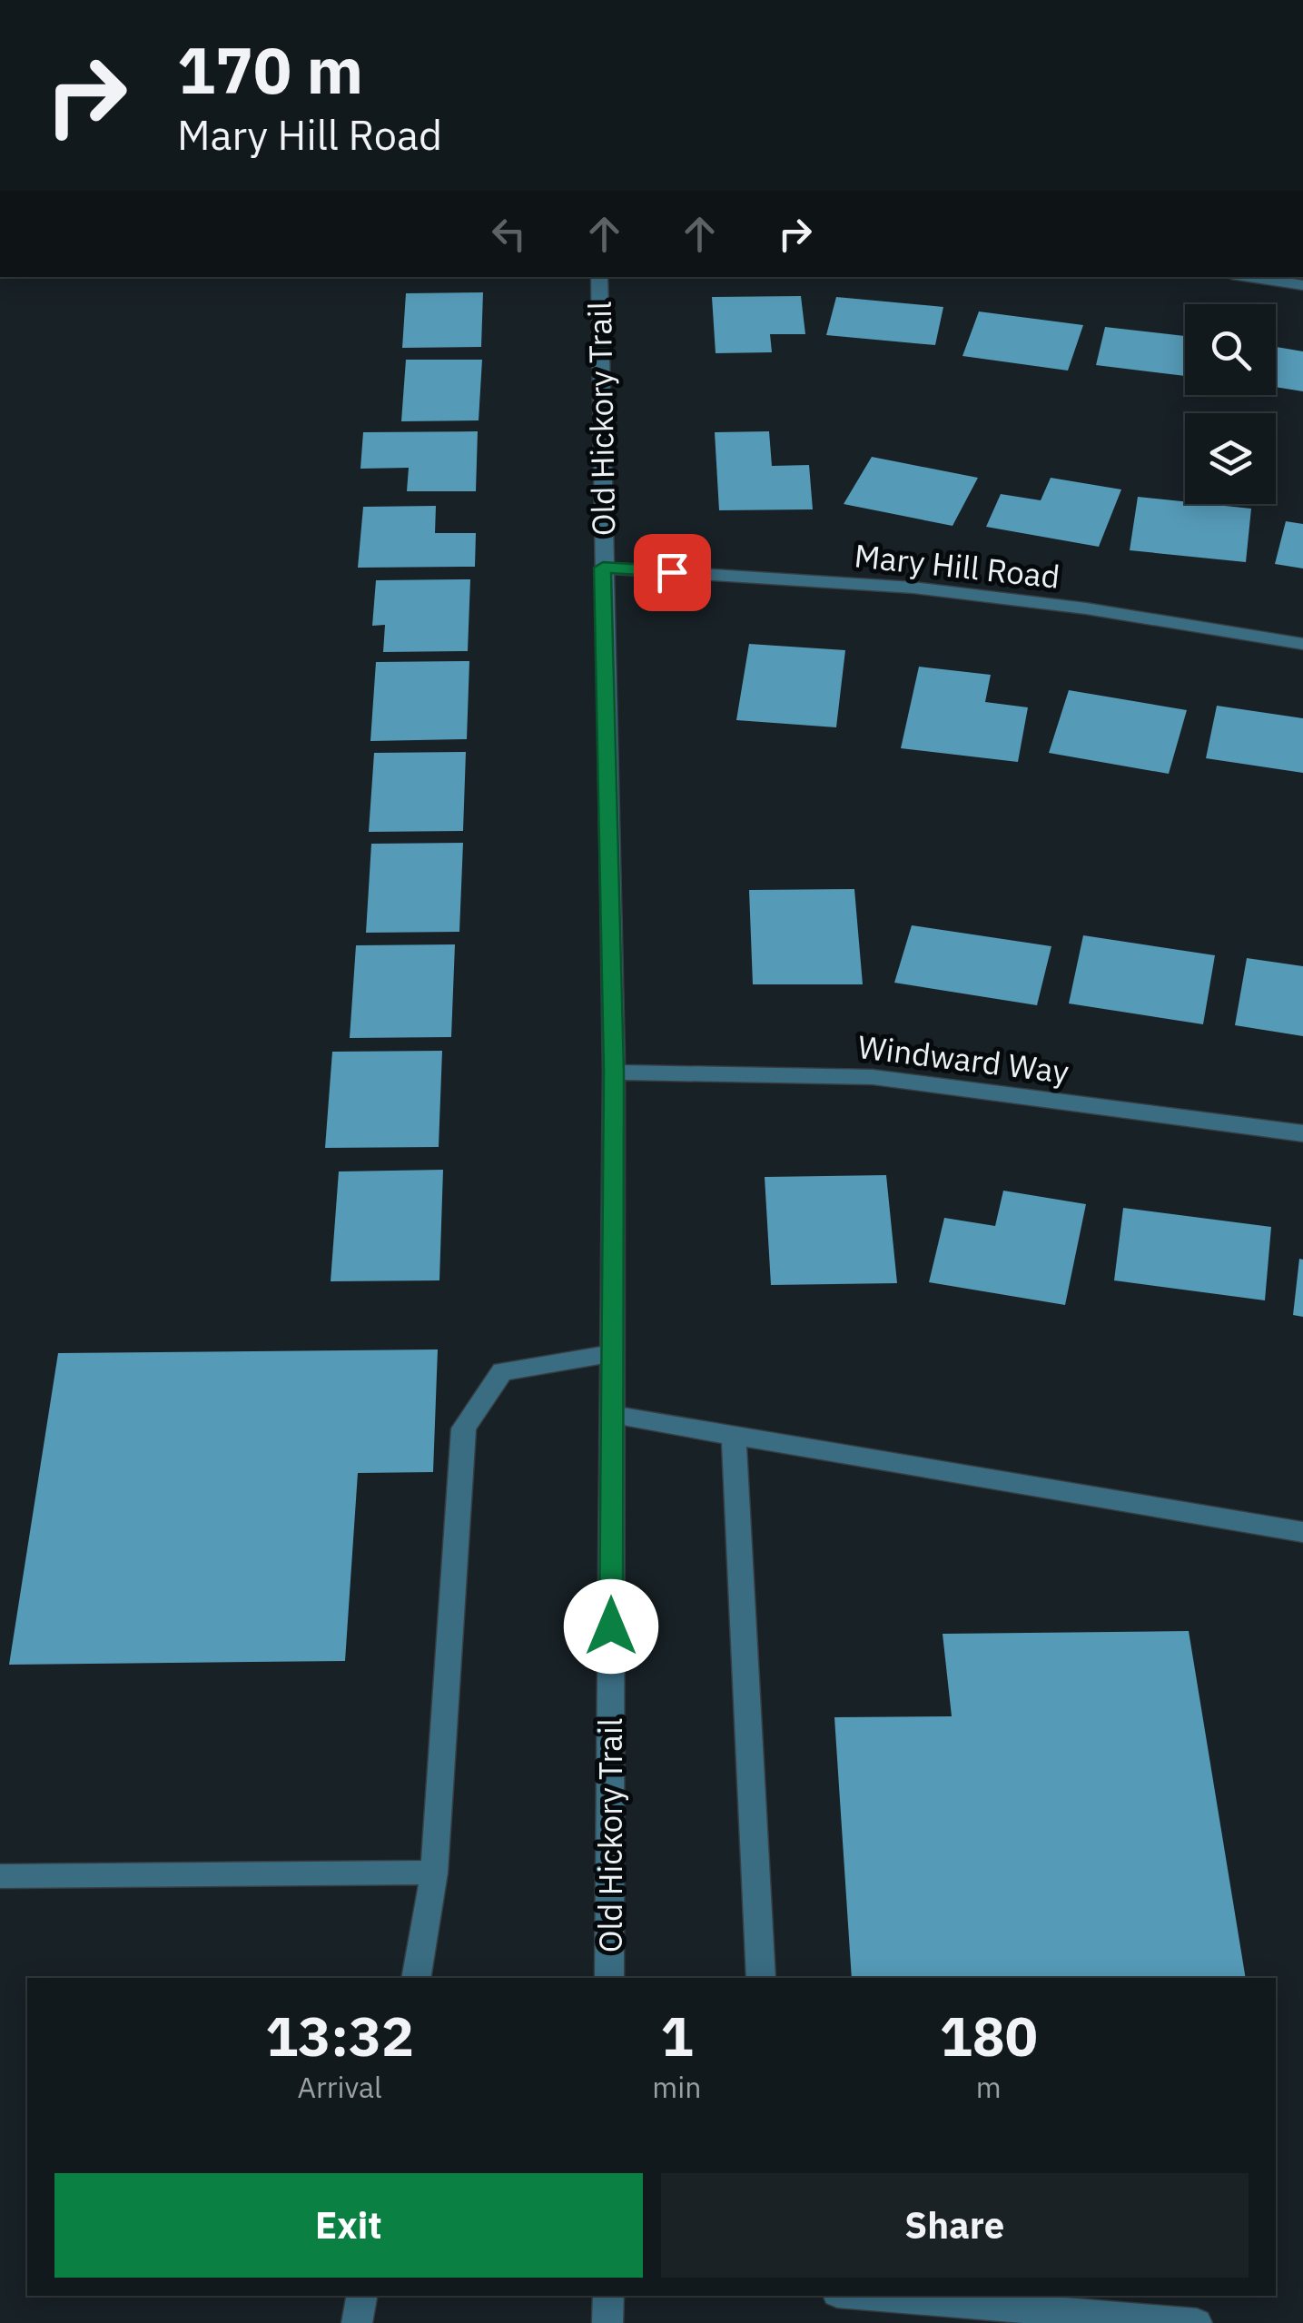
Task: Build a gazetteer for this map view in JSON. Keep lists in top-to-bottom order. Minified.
{"streets":{"street":["Old Hickory Trail","Mary Hill Road","Windward Way"]},"crossings":[["Old Hickory Trail","Mary Hill Road"],["Old Hickory Trail","Windward Way"]],"page":{"turn":["170 m","Mary Hill Road"],"eta":["13:32","Arrival","1","min","180","m"],"buttons":["Exit","Share"]}}
